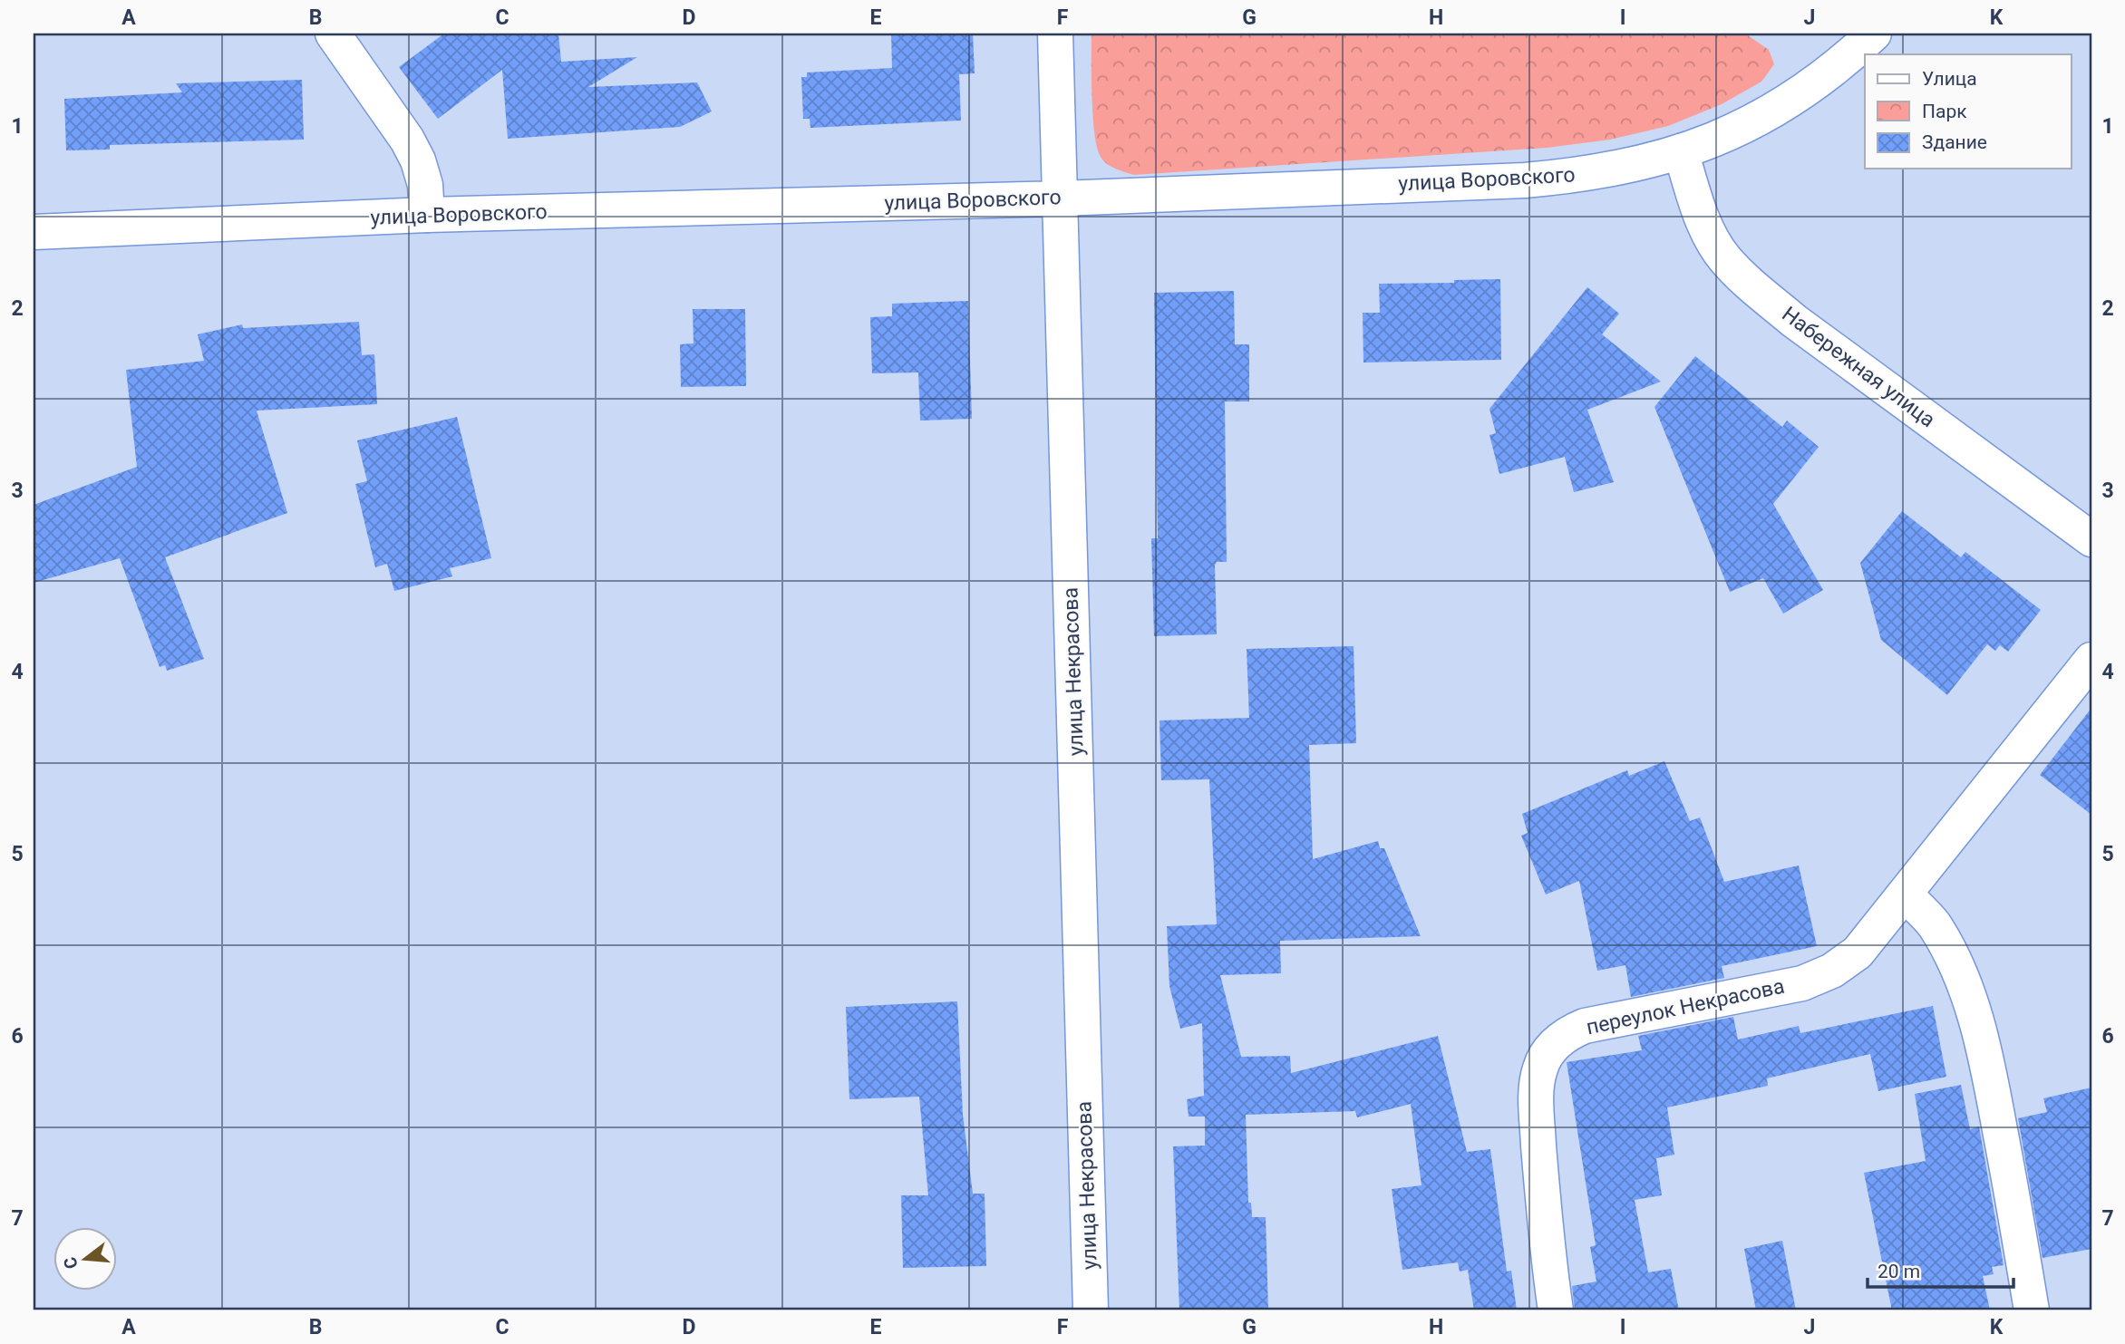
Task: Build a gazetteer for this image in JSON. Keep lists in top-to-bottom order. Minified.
{"streets":{"street":["улица Воровского","Набережная улица","улица Некрасова","переулок Некрасова"]},"crossings":[["улица Воровского","Набережная улица"],["улица Воровского","улица Некрасова"]],"legend":["Улица","Парк","Здание"],"scale_bar":"20 m","north":"left","grid":{"columns":["A","B","C","D","E","F","G","H","I","J","K"],"rows":["1","2","3","4","5","6","7"]}}
